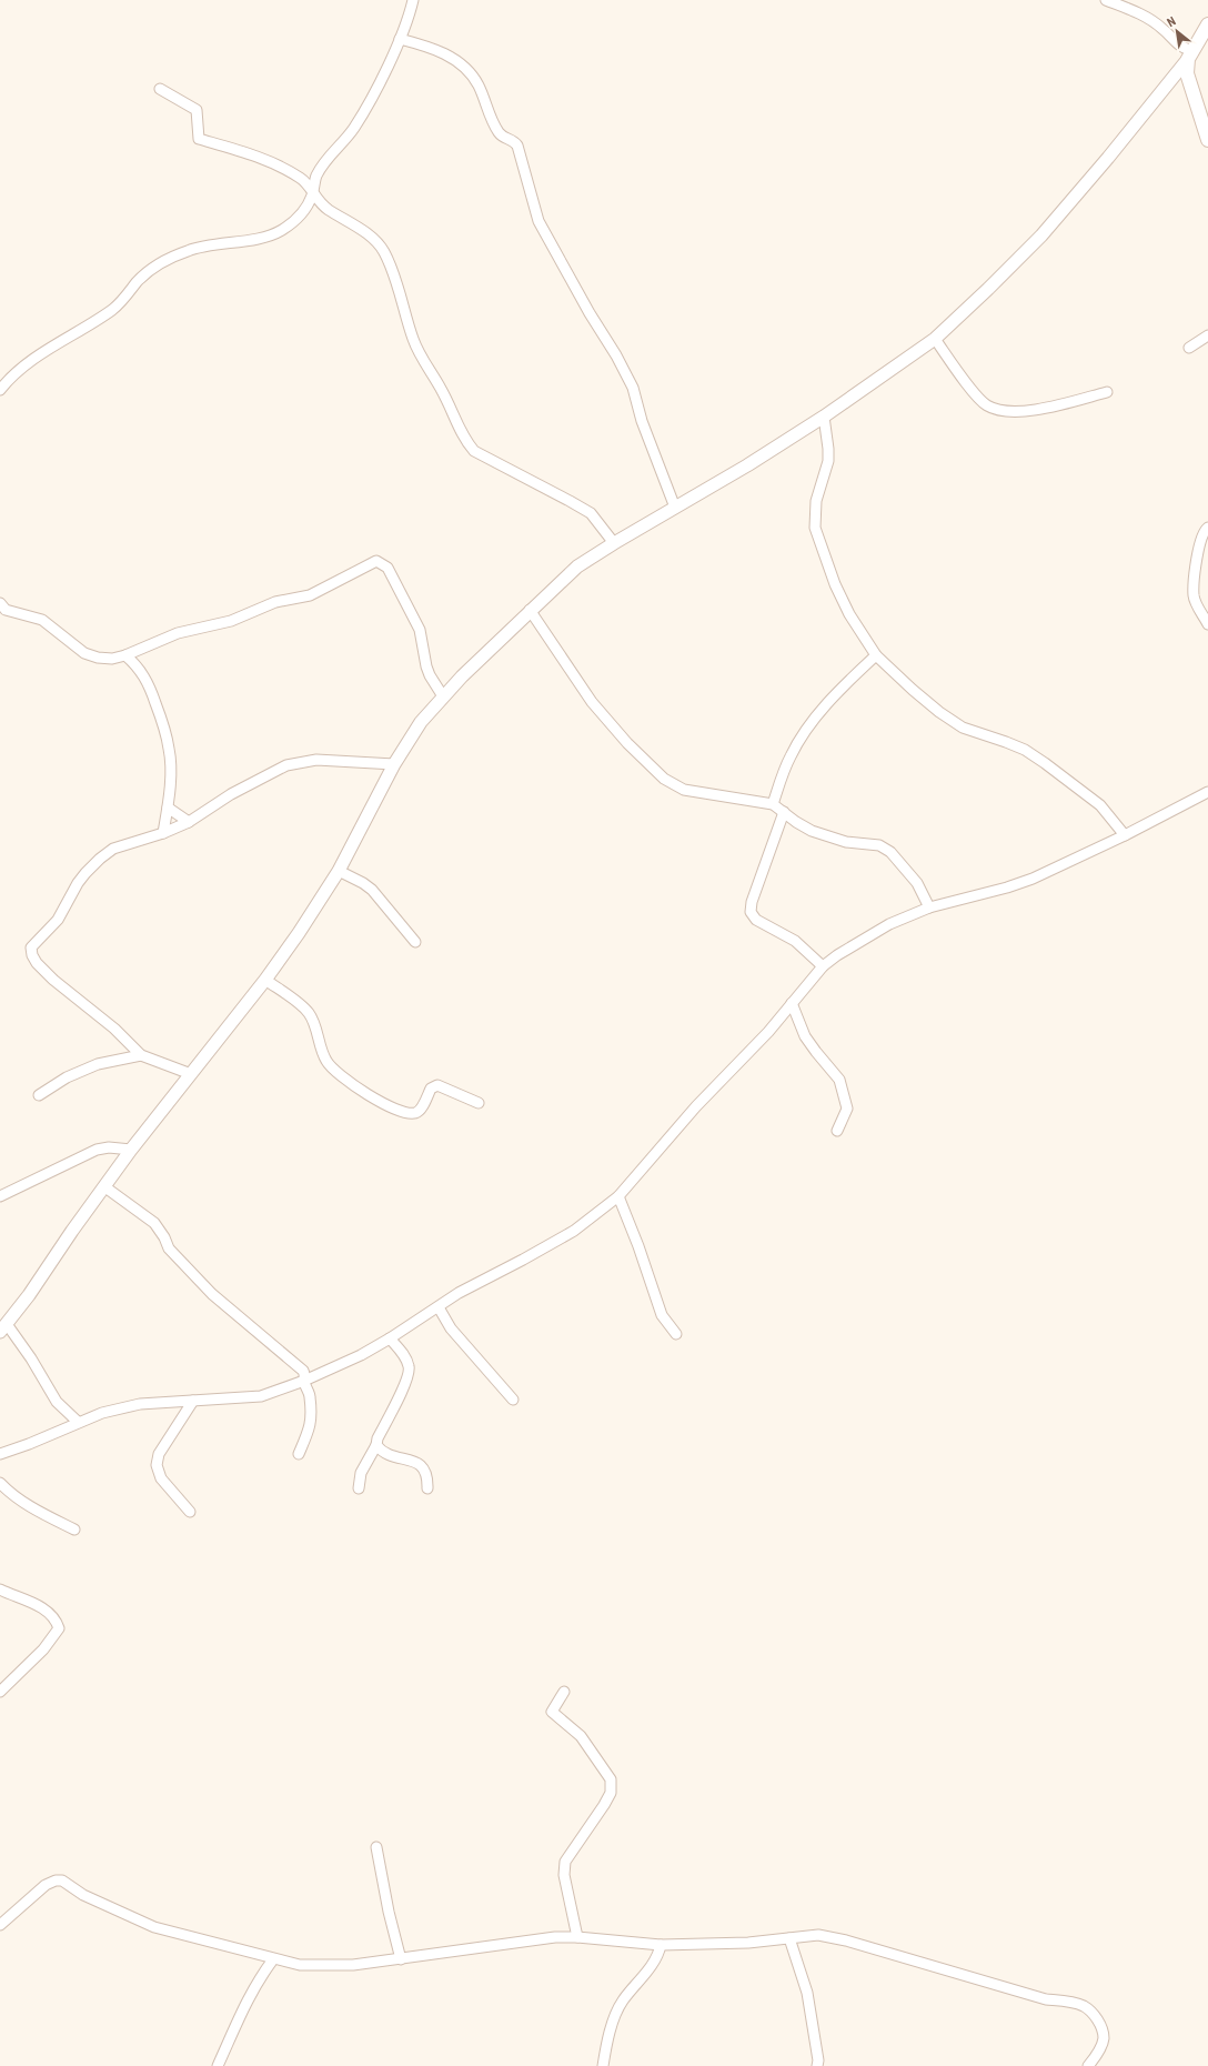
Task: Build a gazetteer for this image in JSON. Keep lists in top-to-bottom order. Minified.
{"north":"top left"}
